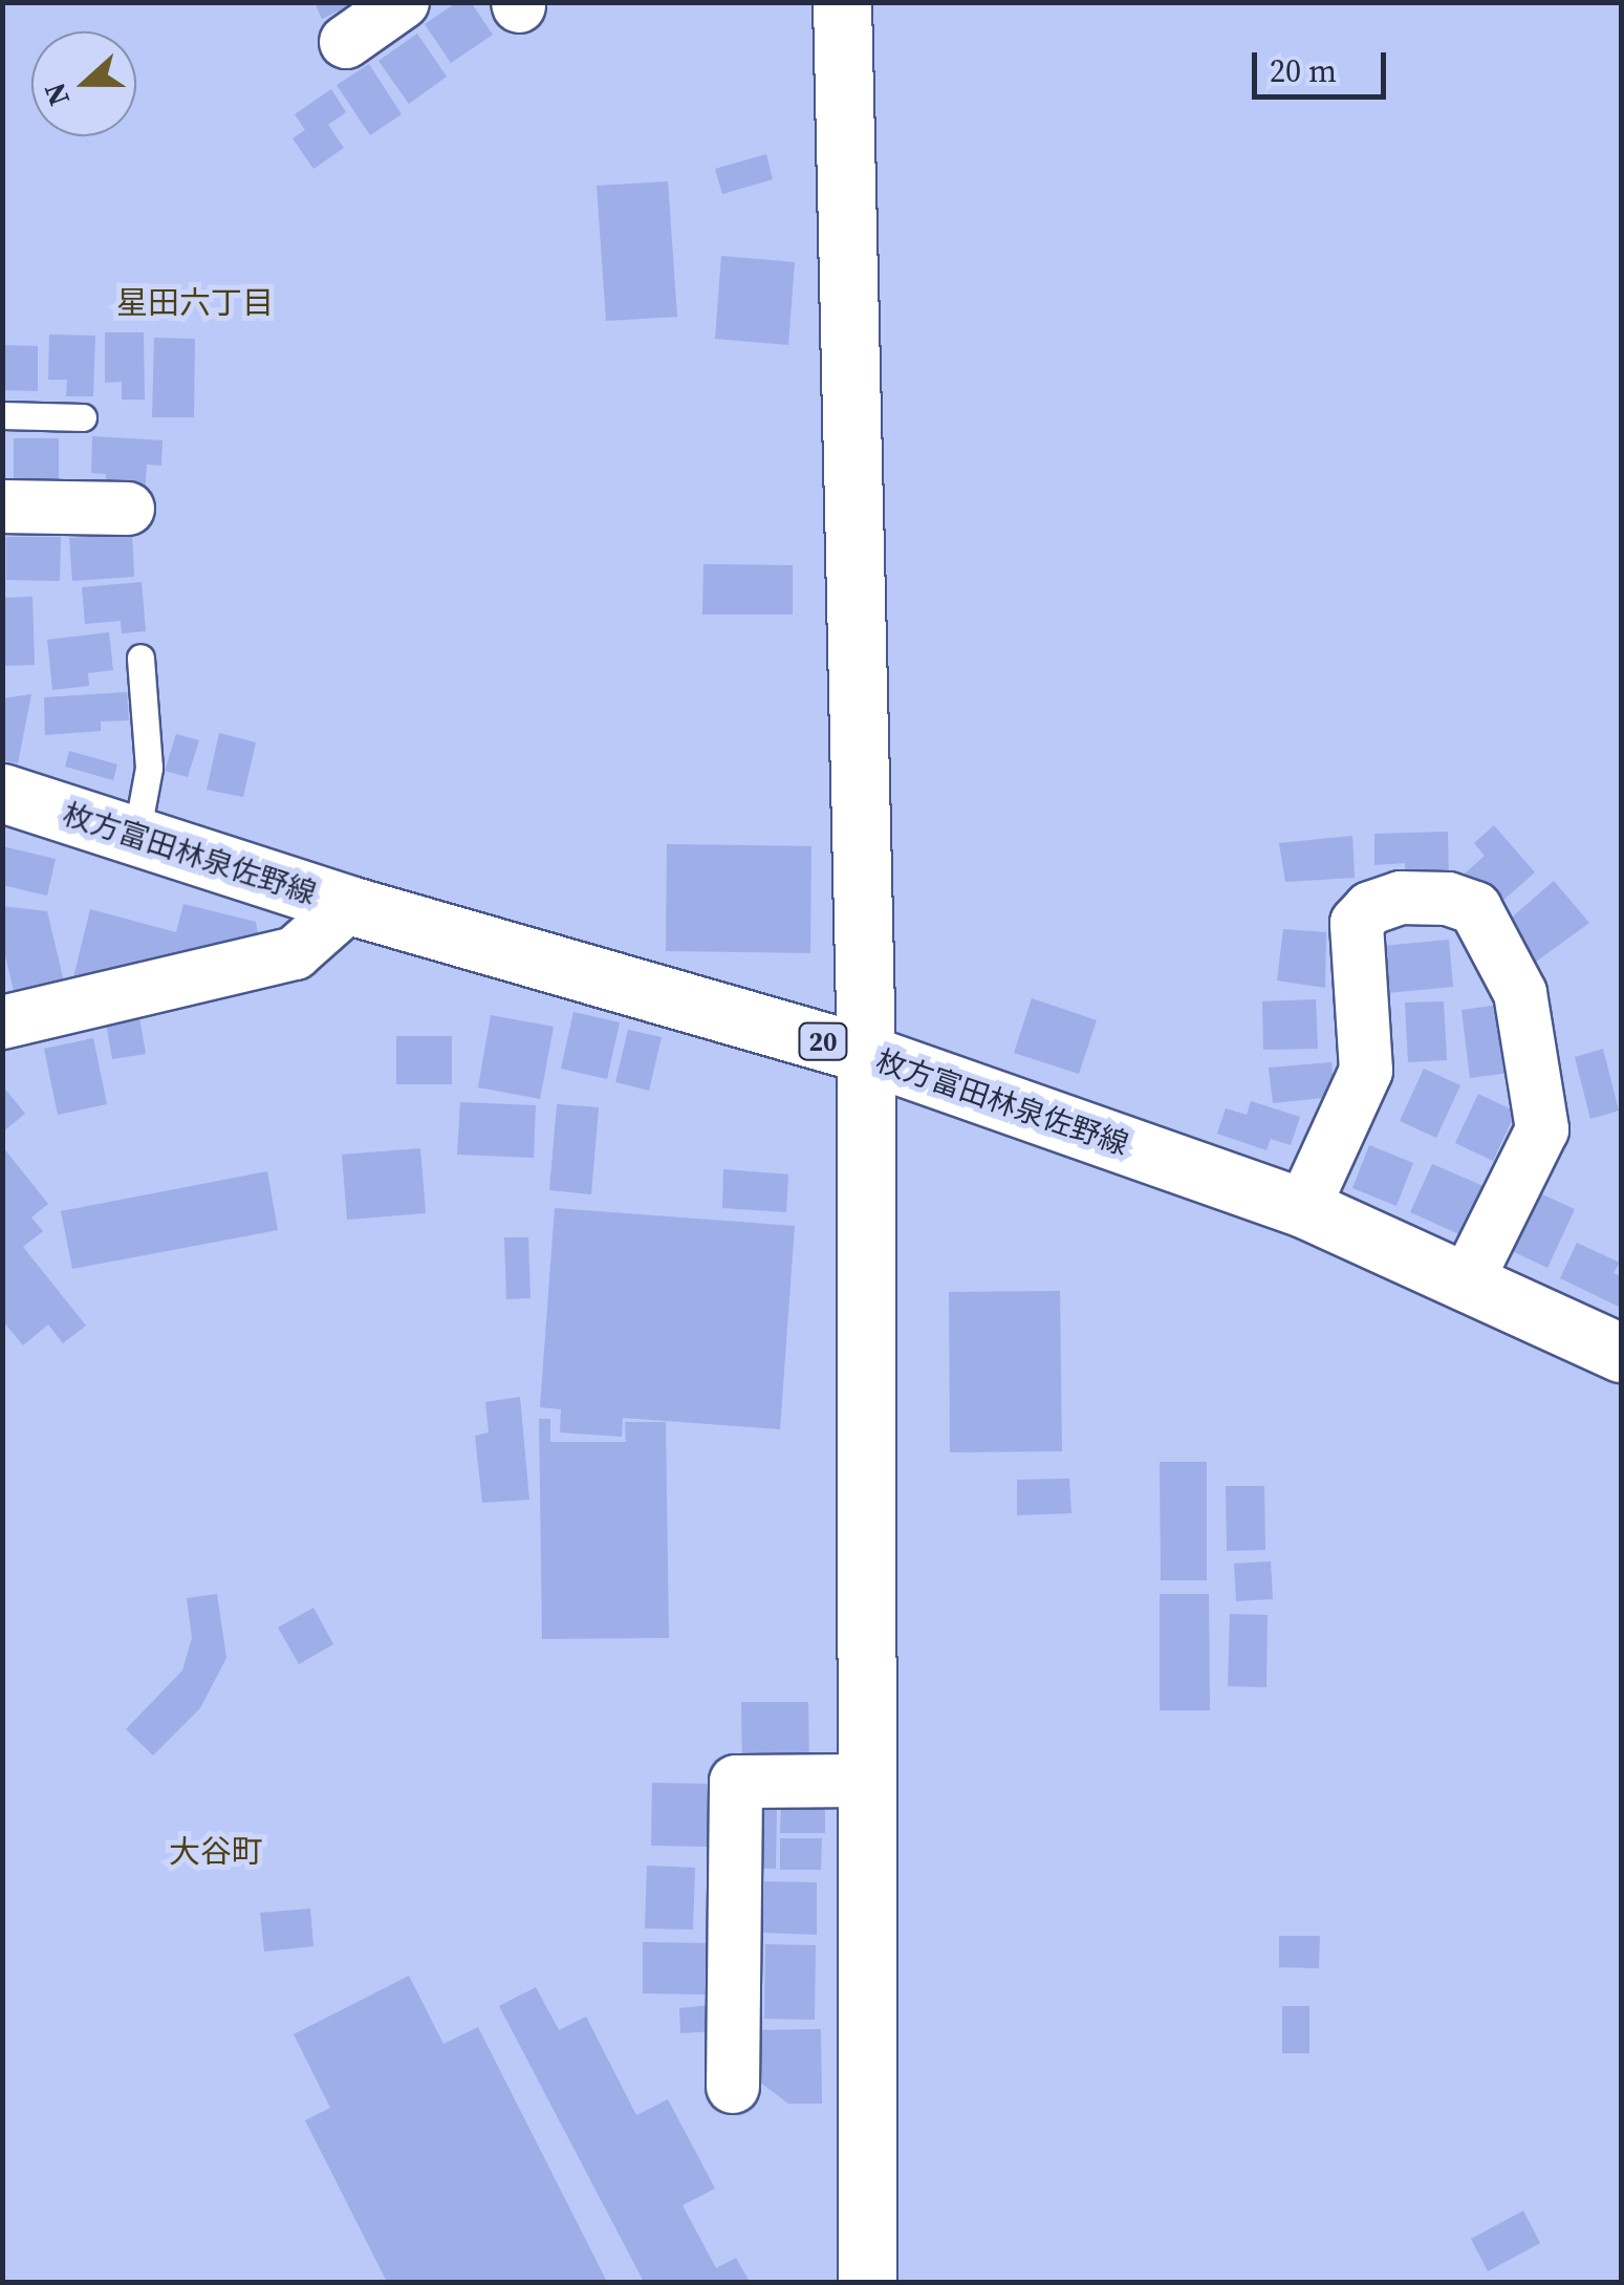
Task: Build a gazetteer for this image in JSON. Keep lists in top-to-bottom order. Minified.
{"streets":{"street":["枚方富田林泉佐野線","20"]},"districts":["星田六丁目","大谷町"],"scale_bar":"20 m","north":"left"}
